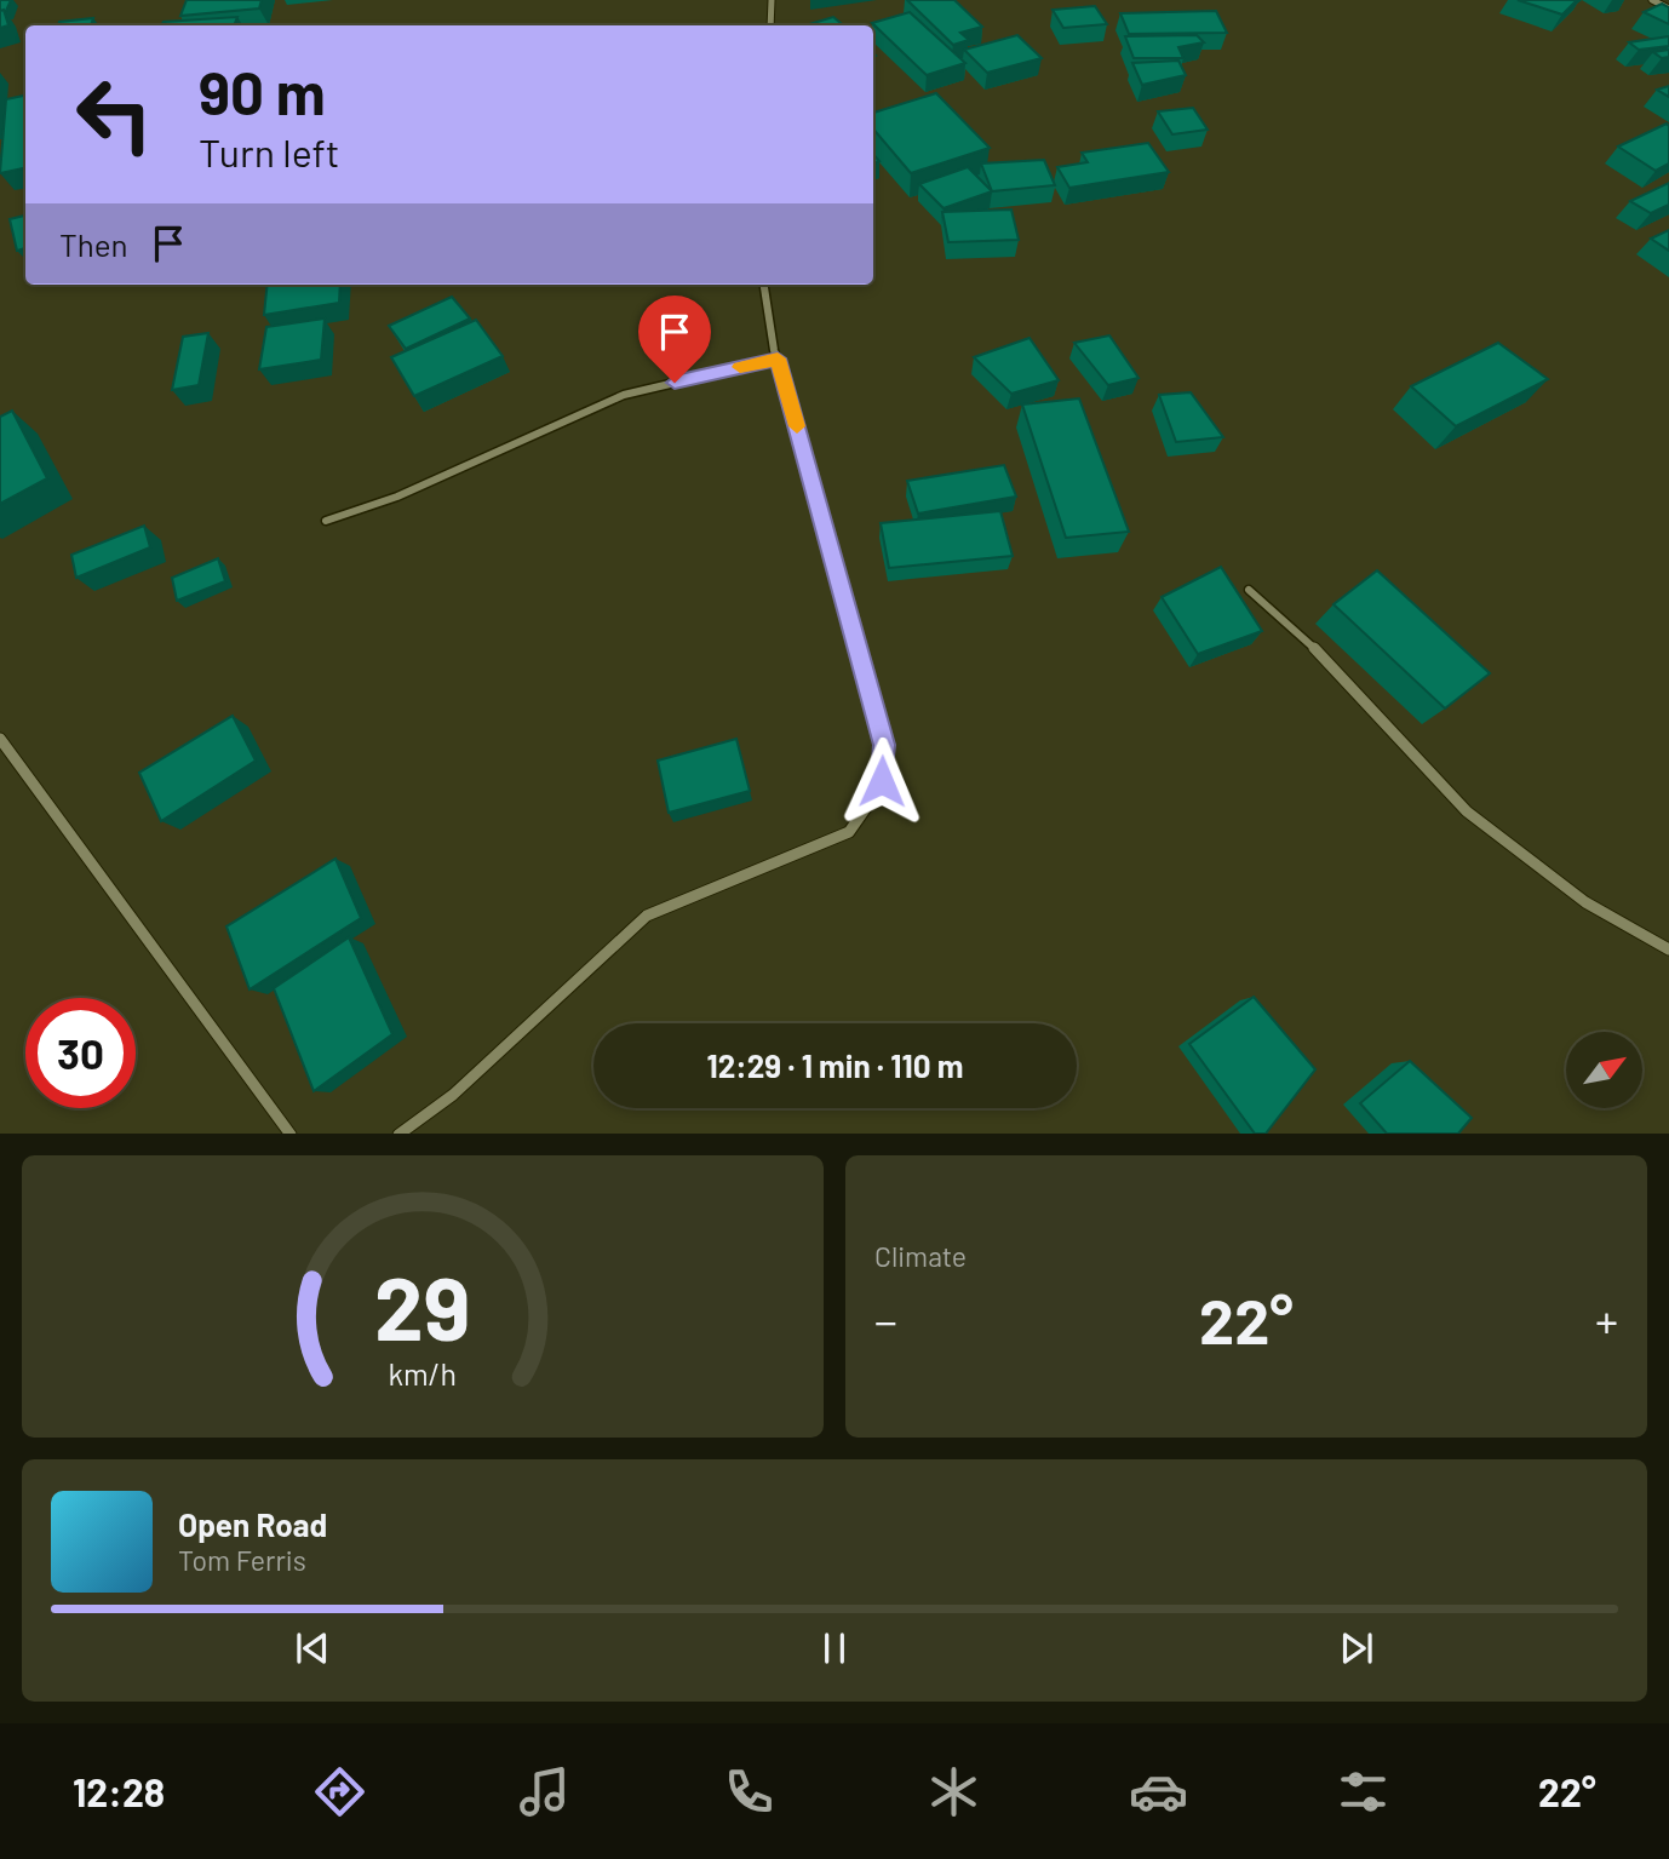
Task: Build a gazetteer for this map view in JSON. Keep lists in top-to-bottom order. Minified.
{"north":"top right","page":{"turn":["90 m","Turn left"],"then":"Then","limit":"30","trip":"12:29 · 1 min · 110 m","tile":"Climate","heat":["−","22°","+"],"song":["Open Road","Tom Ferris"],"tabs":["12:28","22°"],"gauge":["29","km/h"]}}
